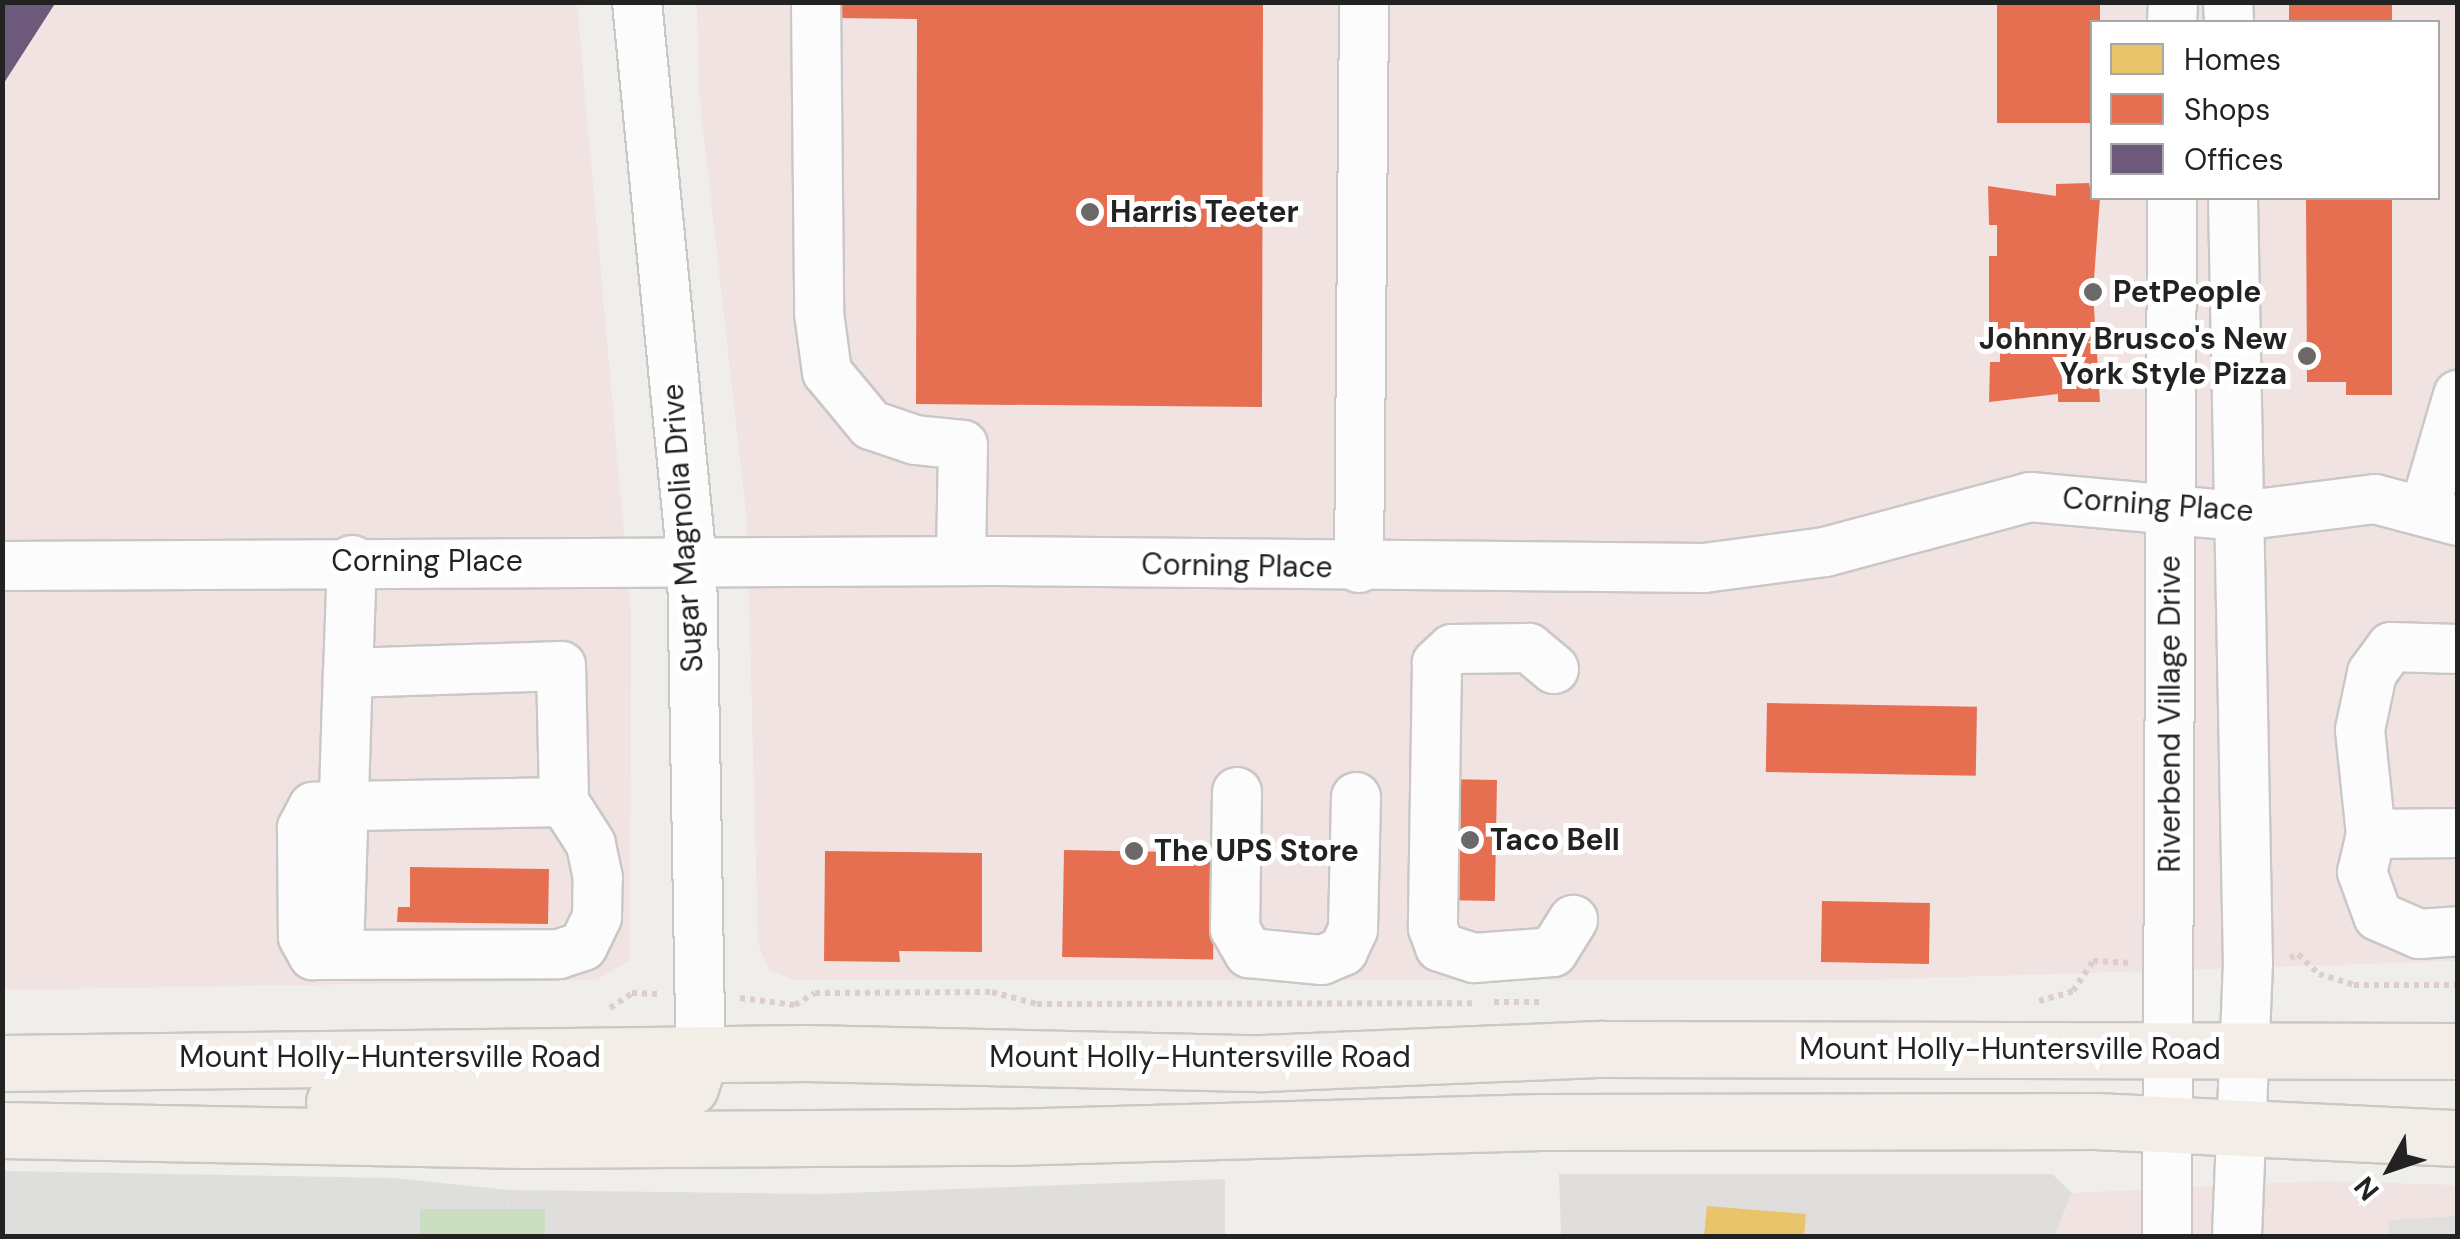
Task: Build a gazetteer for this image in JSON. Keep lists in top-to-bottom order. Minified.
{"streets":{"main road":["Mount Holly-Huntersville Road"],"street":["Corning Place","Sugar Magnolia Drive","Riverbend Village Drive"]},"crossings":[["Corning Place","Sugar Magnolia Drive"],["Corning Place","Riverbend Village Drive"],["Sugar Magnolia Drive","Mount Holly-Huntersville Road"],["Riverbend Village Drive","Mount Holly-Huntersville Road"]],"places":["Harris Teeter","PetPeople","Johnny Brusco's New York Style Pizza","Taco Bell","The UPS Store"],"legend":["Homes","Shops","Offices"],"north":"bottom left"}
